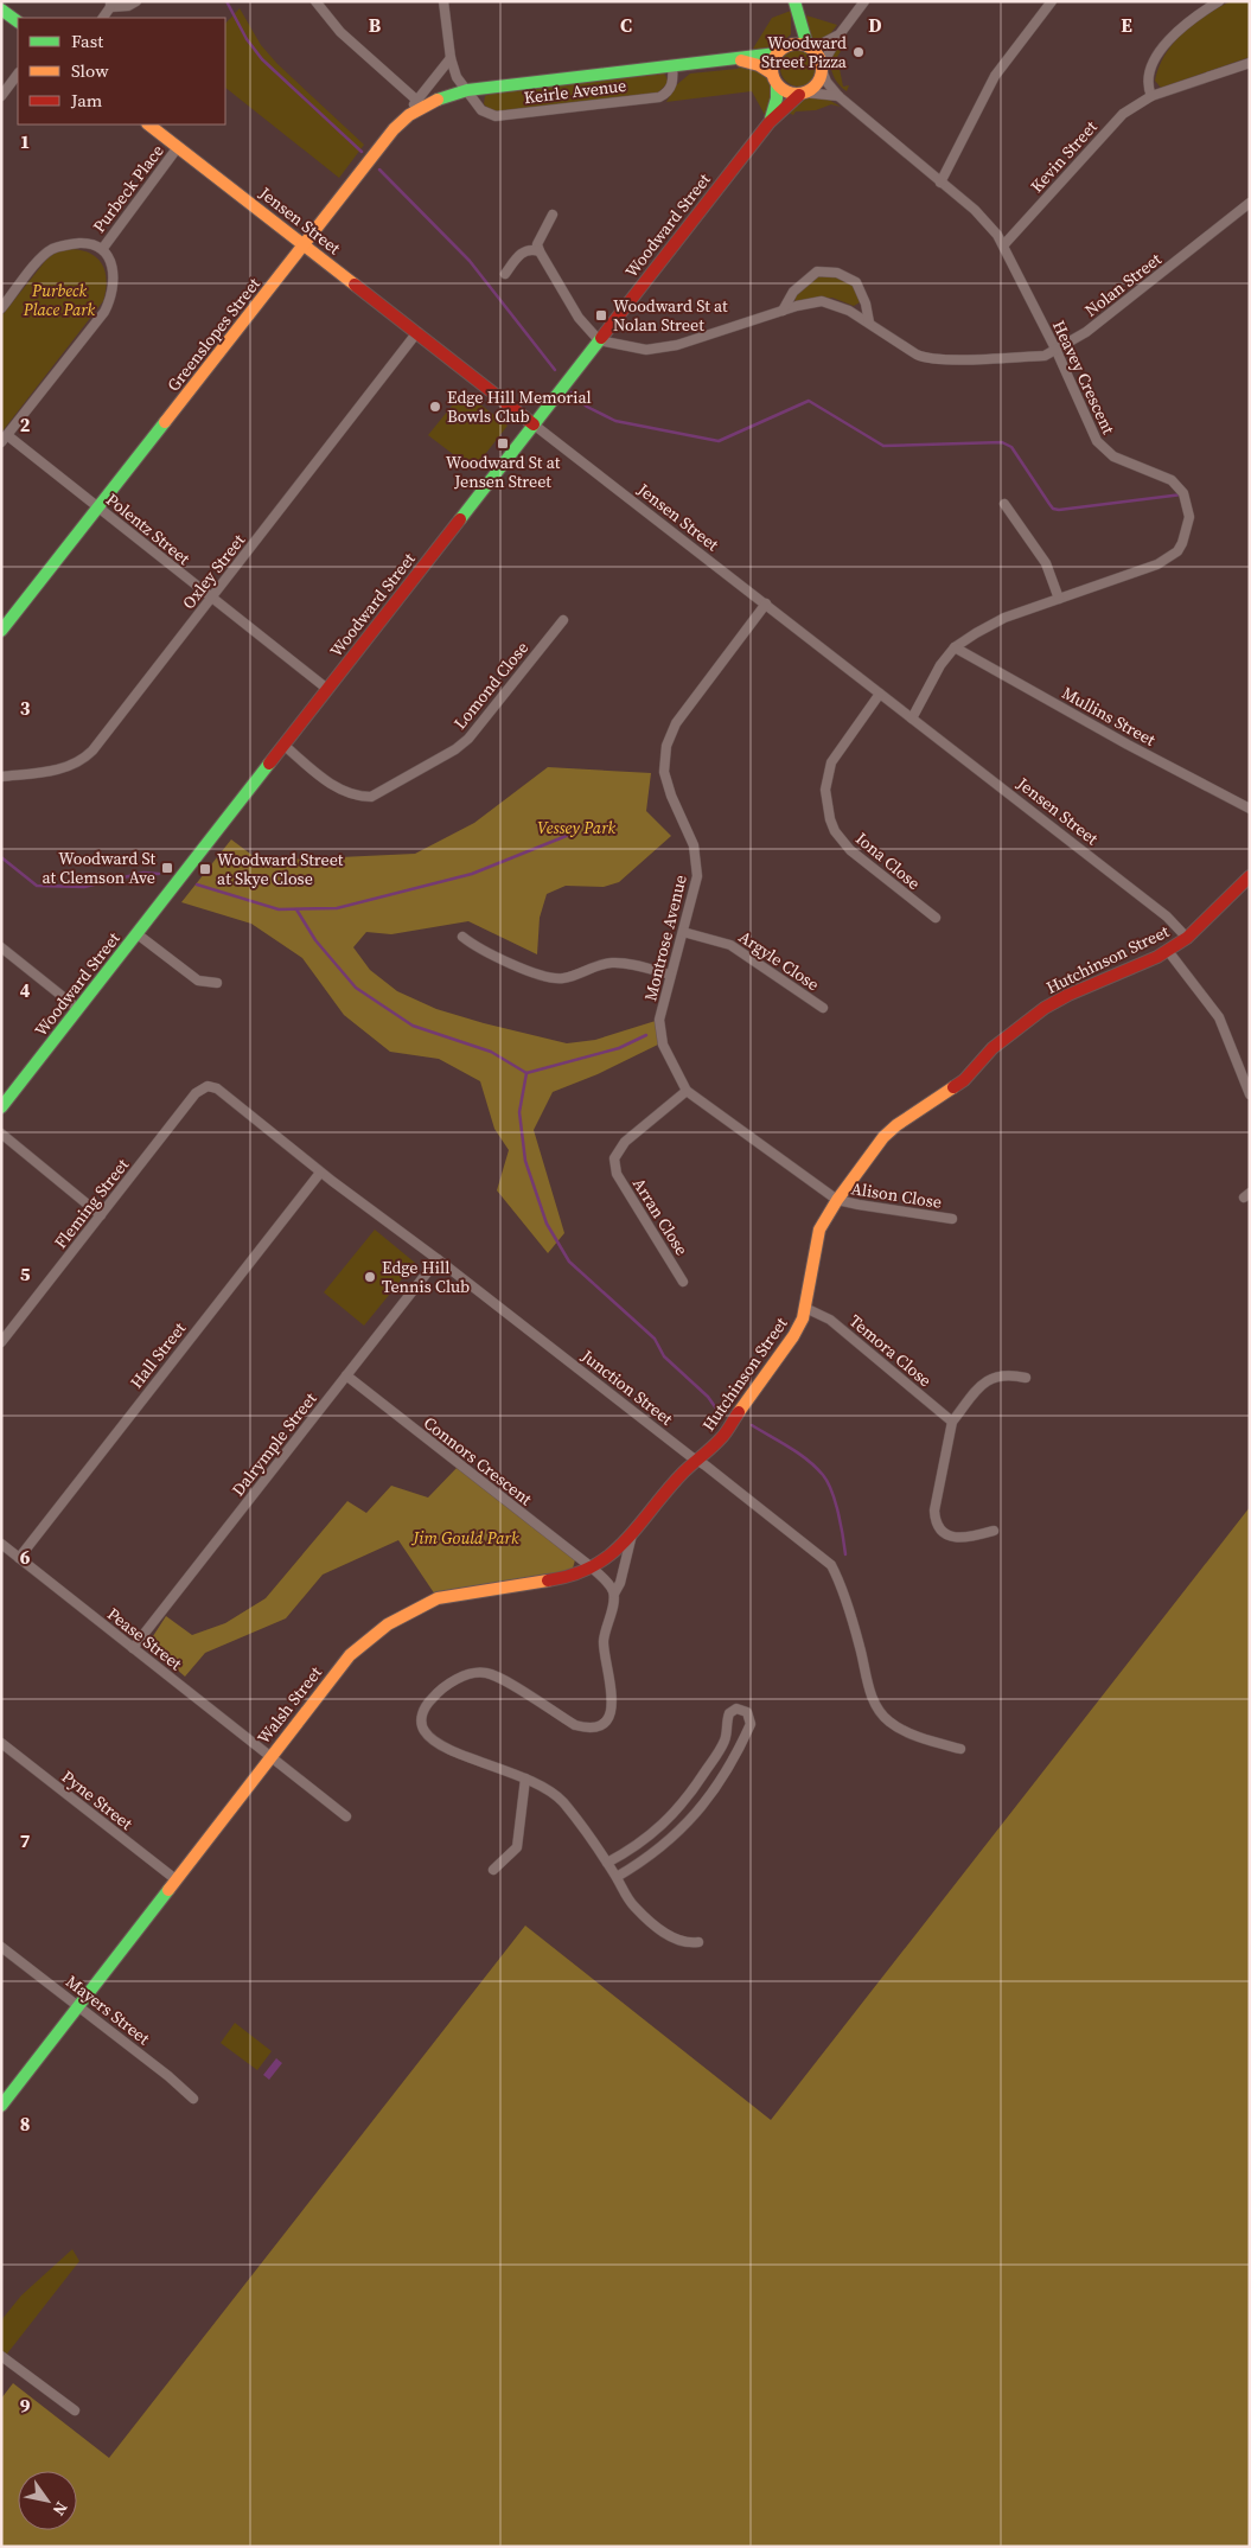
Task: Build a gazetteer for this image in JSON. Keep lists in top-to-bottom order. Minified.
{"streets":{"street":["Keirle Avenue","Kevin Street","Purbeck Place","Jensen Street","Woodward Street","Nolan Street","Greenslopes Street","Heavey Crescent","Polentz Street","Oxley Street","Lomond Close","Mullins Street","Iona Close","Montrose Avenue","Hutchinson Street","Argyle Close","Alison Close","Fleming Street","Arran Close","Temora Close","Hall Street","Junction Street","Dalrymple Street","Connors Crescent","Pease Street","Walsh Street","Pyne Street","Mayers Street"]},"crossings":[["Keirle Avenue","Woodward Street"],["Keirle Avenue","Greenslopes Street"],["Keirle Avenue","Heavey Crescent"],["Kevin Street","Heavey Crescent"],["Purbeck Place","Jensen Street"],["Purbeck Place","Polentz Street"],["Jensen Street","Woodward Street"],["Jensen Street","Greenslopes Street"],["Jensen Street","Heavey Crescent"],["Jensen Street","Oxley Street"],["Jensen Street","Iona Close"],["Jensen Street","Montrose Avenue"],["Jensen Street","Hutchinson Street"],["Woodward Street","Nolan Street"],["Woodward Street","Heavey Crescent"],["Woodward Street","Polentz Street"],["Woodward Street","Lomond Close"],["Nolan Street","Heavey Crescent"],["Greenslopes Street","Polentz Street"],["Heavey Crescent","Mullins Street"],["Polentz Street","Oxley Street"],["Montrose Avenue","Hutchinson Street"],["Montrose Avenue","Argyle Close"],["Montrose Avenue","Alison Close"],["Montrose Avenue","Arran Close"],["Hutchinson Street","Alison Close"],["Hutchinson Street","Temora Close"],["Hutchinson Street","Junction Street"],["Hutchinson Street","Walsh Street"],["Fleming Street","Junction Street"],["Hall Street","Junction Street"],["Hall Street","Pease Street"],["Junction Street","Dalrymple Street"],["Junction Street","Walsh Street"],["Dalrymple Street","Connors Crescent"],["Dalrymple Street","Pease Street"],["Connors Crescent","Walsh Street"],["Pease Street","Walsh Street"],["Walsh Street","Pyne Street"],["Walsh Street","Mayers Street"]],"parks":["Purbeck Place Park","Vessey Park","Jim Gould Park"],"places":{"other":["Woodward Street Pizza","Edge Hill Memorial Bowls Club","Edge Hill Tennis Club"],"transit":["Woodward St at Nolan Street","Woodward St at Jensen Street","Woodward St at Clemson Ave","Woodward Street at Skye Close"]},"legend":["Fast","Slow","Jam"],"north":"bottom right","grid":{"columns":["B","C","D","E"],"rows":["1","2","3","4","5","6","7","8","9"]}}
